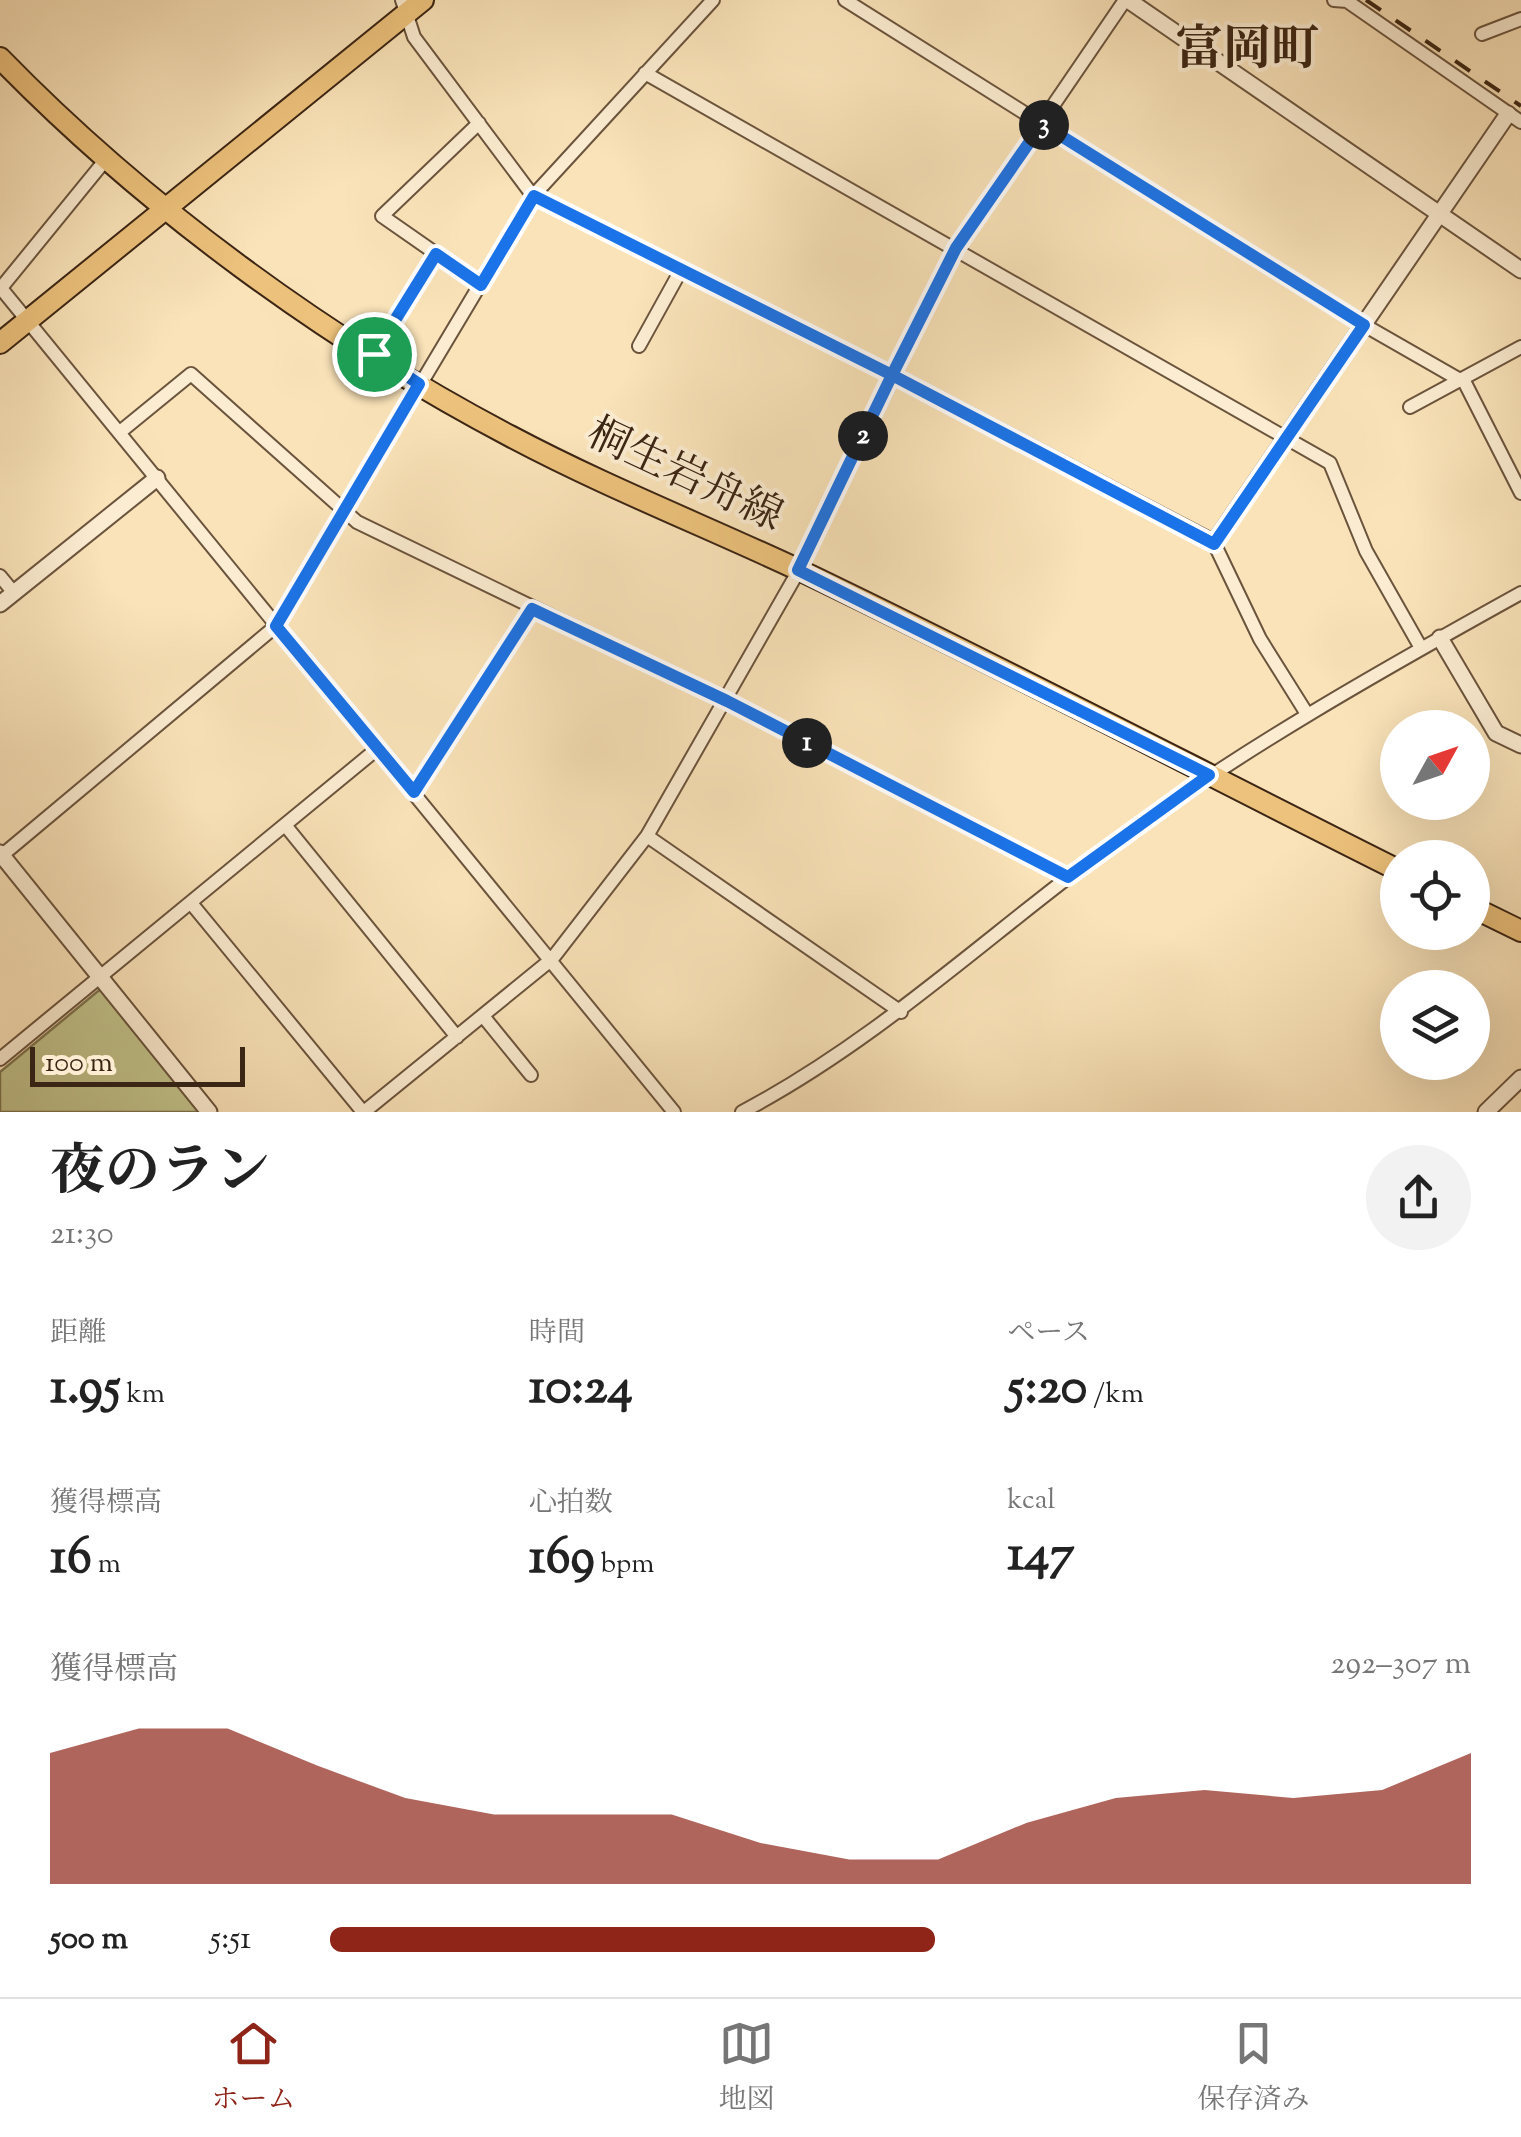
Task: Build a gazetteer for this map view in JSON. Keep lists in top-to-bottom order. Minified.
{"streets":{"main road":["桐生岩舟線"]},"districts":["富岡町"],"scale_bar":"100 m","north":"top right","page":{"pins":["3","2","1"],"scale":"100 m","heading":["夜のラン","21:30"],"stats":[["距離","1.95 km"],["時間","10:24"],["ペース","5:20 /km"],["獲得標高","16 m"],["心拍数","169 bpm"],["kcal","147"]],"chart":["獲得標高","292–307 m"],"list":[{"name":"500 m","note":"5:51"}],"tabs":["ホーム","地図","保存済み"]}}
